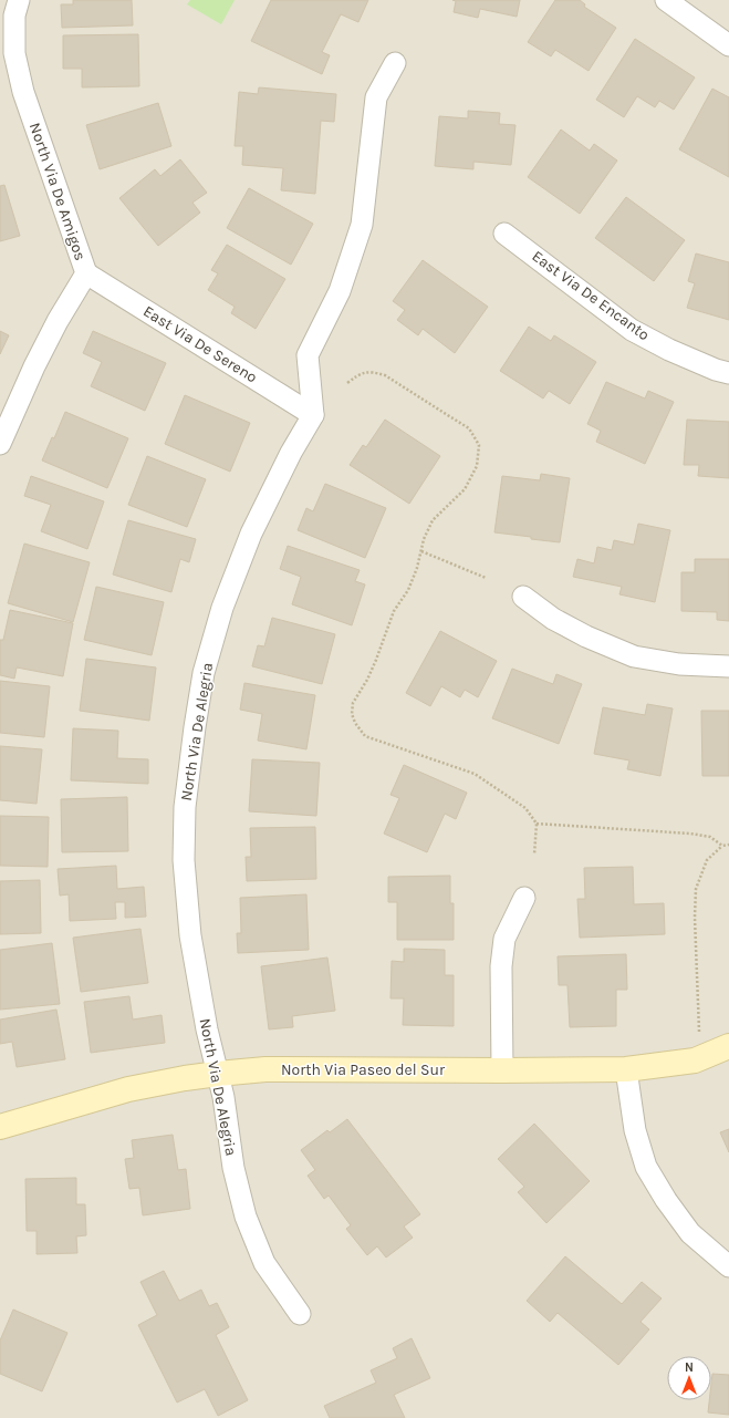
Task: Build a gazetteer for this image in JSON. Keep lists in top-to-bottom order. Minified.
{"streets":{"street":["North Via De Amigos","East Via De Encanto","East Via De Sereno","North Via De Alegria","North Via Paseo del Sur"]},"crossings":[["North Via De Amigos","East Via De Sereno"],["East Via De Sereno","North Via De Alegria"],["North Via De Alegria","North Via Paseo del Sur"]],"north":"top"}
